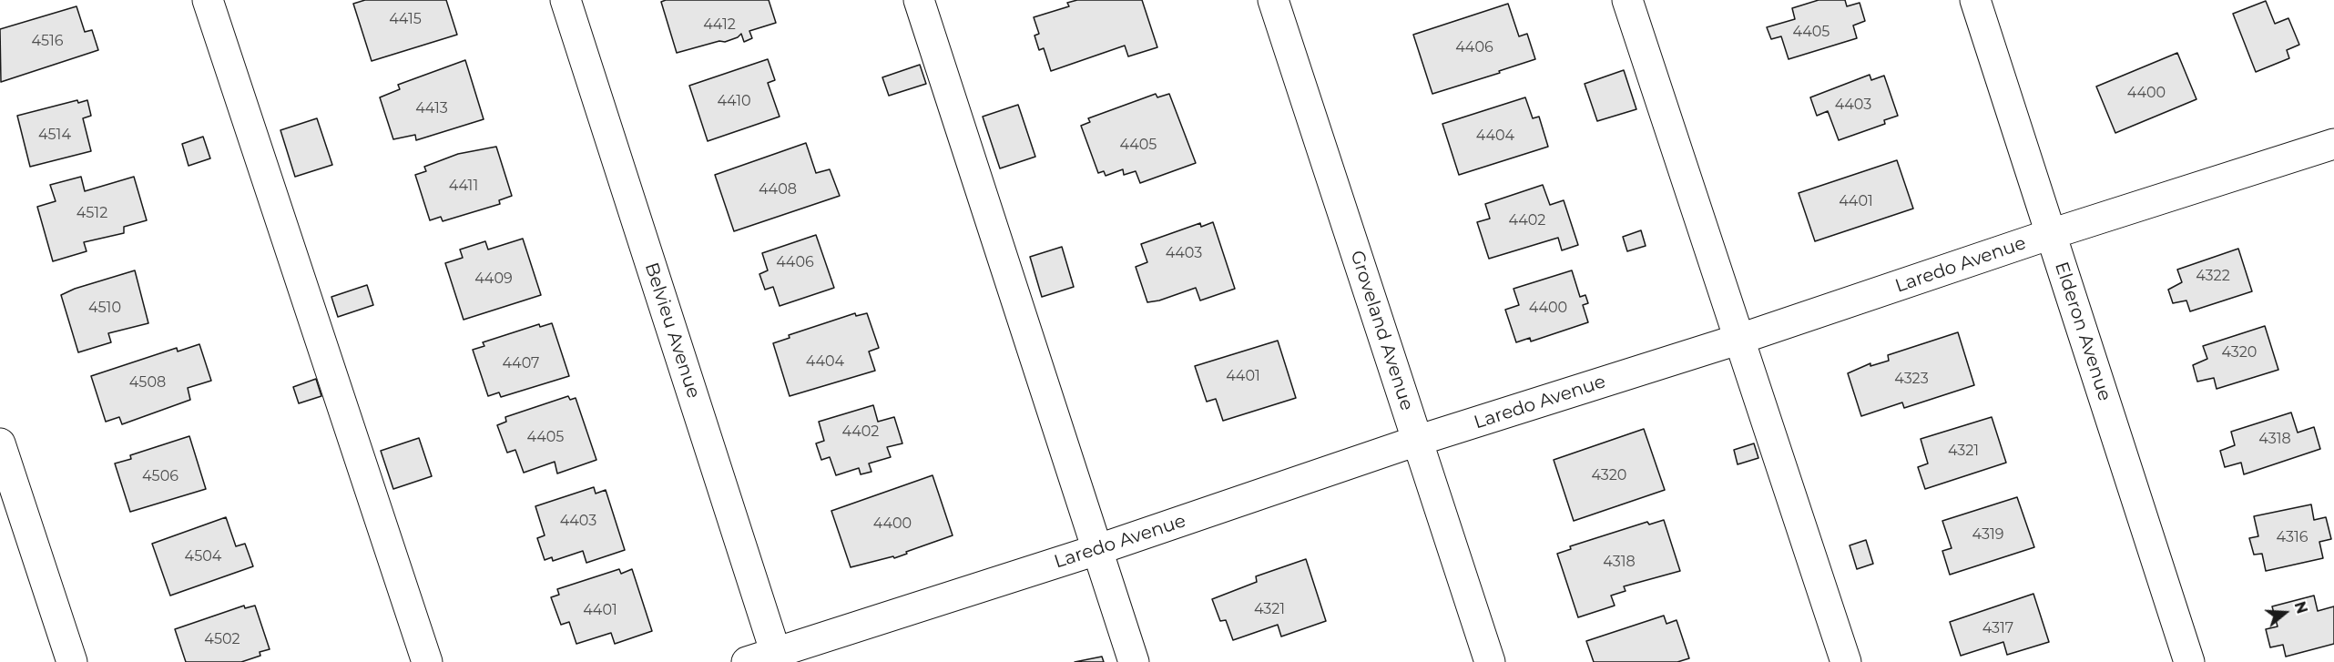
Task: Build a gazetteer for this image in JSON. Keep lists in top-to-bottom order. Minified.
{"streets":{"street":["Laredo Avenue","Belvieu Avenue","Groveland Avenue","Elderon Avenue"]},"crossings":[["Laredo Avenue","Belvieu Avenue"],["Laredo Avenue","Groveland Avenue"],["Laredo Avenue","Elderon Avenue"]],"house_numbers":["4415","4412","4405","4516","4406","4400","4410","4403","4413","4514","4404","4405","4411","4408","4401","4512","4402","4403","4406","4322","4409","4510","4400","4320","4404","4407","4401","4323","4508","4402","4405","4318","4321","4320","4506","4403","4400","4319","4316","4504","4318","4321","4401","4317","4502"],"north":"right"}
